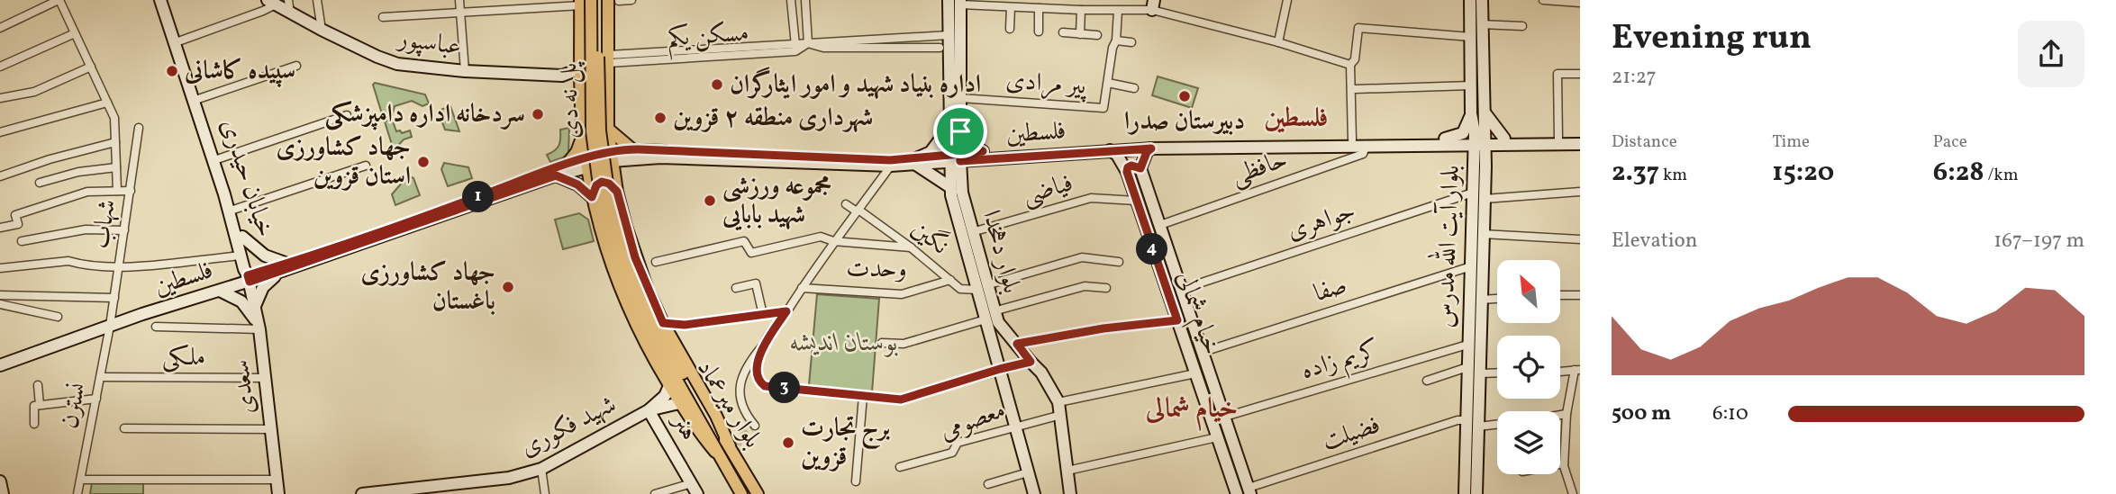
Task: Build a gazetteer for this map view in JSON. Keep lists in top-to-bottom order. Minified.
{"streets":{"main road":["عباسپور","پل نه دی","فلسطین","خیابان حیدری","بلوار آیت الله مدرس","بلوار دهخدا","خیام شمالی","سعدی","بلوار میرعماد","شهید فکوری","هنر"],"street":["مسکن یکم","پیر مرادی","حافظی","فیاضی","جواهری","شهاب","نگین","وحدت","صفا","ملکی","کریم زاده","نسترن","معصومی","فضیلت"]},"crossings":[["پیر مرادی","بلوار دهخدا"],["پل نه دی","بلوار میرعماد"],["فلسطین","حافظی"],["فلسطین","خیابان حیدری"],["فلسطین","شهاب"],["فلسطین","بلوار آیت الله مدرس"],["فلسطین","بلوار دهخدا"],["فلسطین","خیام شمالی"],["فلسطین","سعدی"],["فلسطین","نسترن"],["حافظی","خیام شمالی"],["خیابان حیدری","سعدی"],["فیاضی","بلوار دهخدا"],["فیاضی","خیام شمالی"],["جواهری","بلوار آیت الله مدرس"],["جواهری","خیام شمالی"],["شهاب","نسترن"],["نگین","بلوار دهخدا"],["نگین","وحدت"],["بلوار آیت الله مدرس","صفا"],["بلوار آیت الله مدرس","کریم زاده"],["بلوار آیت الله مدرس","فضیلت"],["بلوار دهخدا","معصومی"],["صفا","خیام شمالی"],["خیام شمالی","کریم زاده"],["خیام شمالی","فضیلت"],["ملکی","سعدی"],["ملکی","نسترن"],["شهید فکوری","هنر"]],"districts":["فلسطین","خیام شمالی"],"parks":["بوستان اندیشه"],"places":["سپیده کاشانی","اداره بنیاد شهید و امور ایثارگران","دبیرستان صدرا","سردخانه اداره دامپزشکی","شهرداری منطقه ۲ قزوین","جهاد کشاورزی استان قزوین","مجموعه ورزشی شهید بابایی","جهاد کشاورزی باغستان","برج تجارت قزوین"],"north":"top left","page":{"heading":["Evening run","21:27"],"stats":[["Distance","2.37 km"],["Time","15:20"],["Pace","6:28 /km"]],"pins":["1","4","3"],"chart":["Elevation","167–197 m"],"list":[{"name":"500 m","note":"6:10"}]}}
